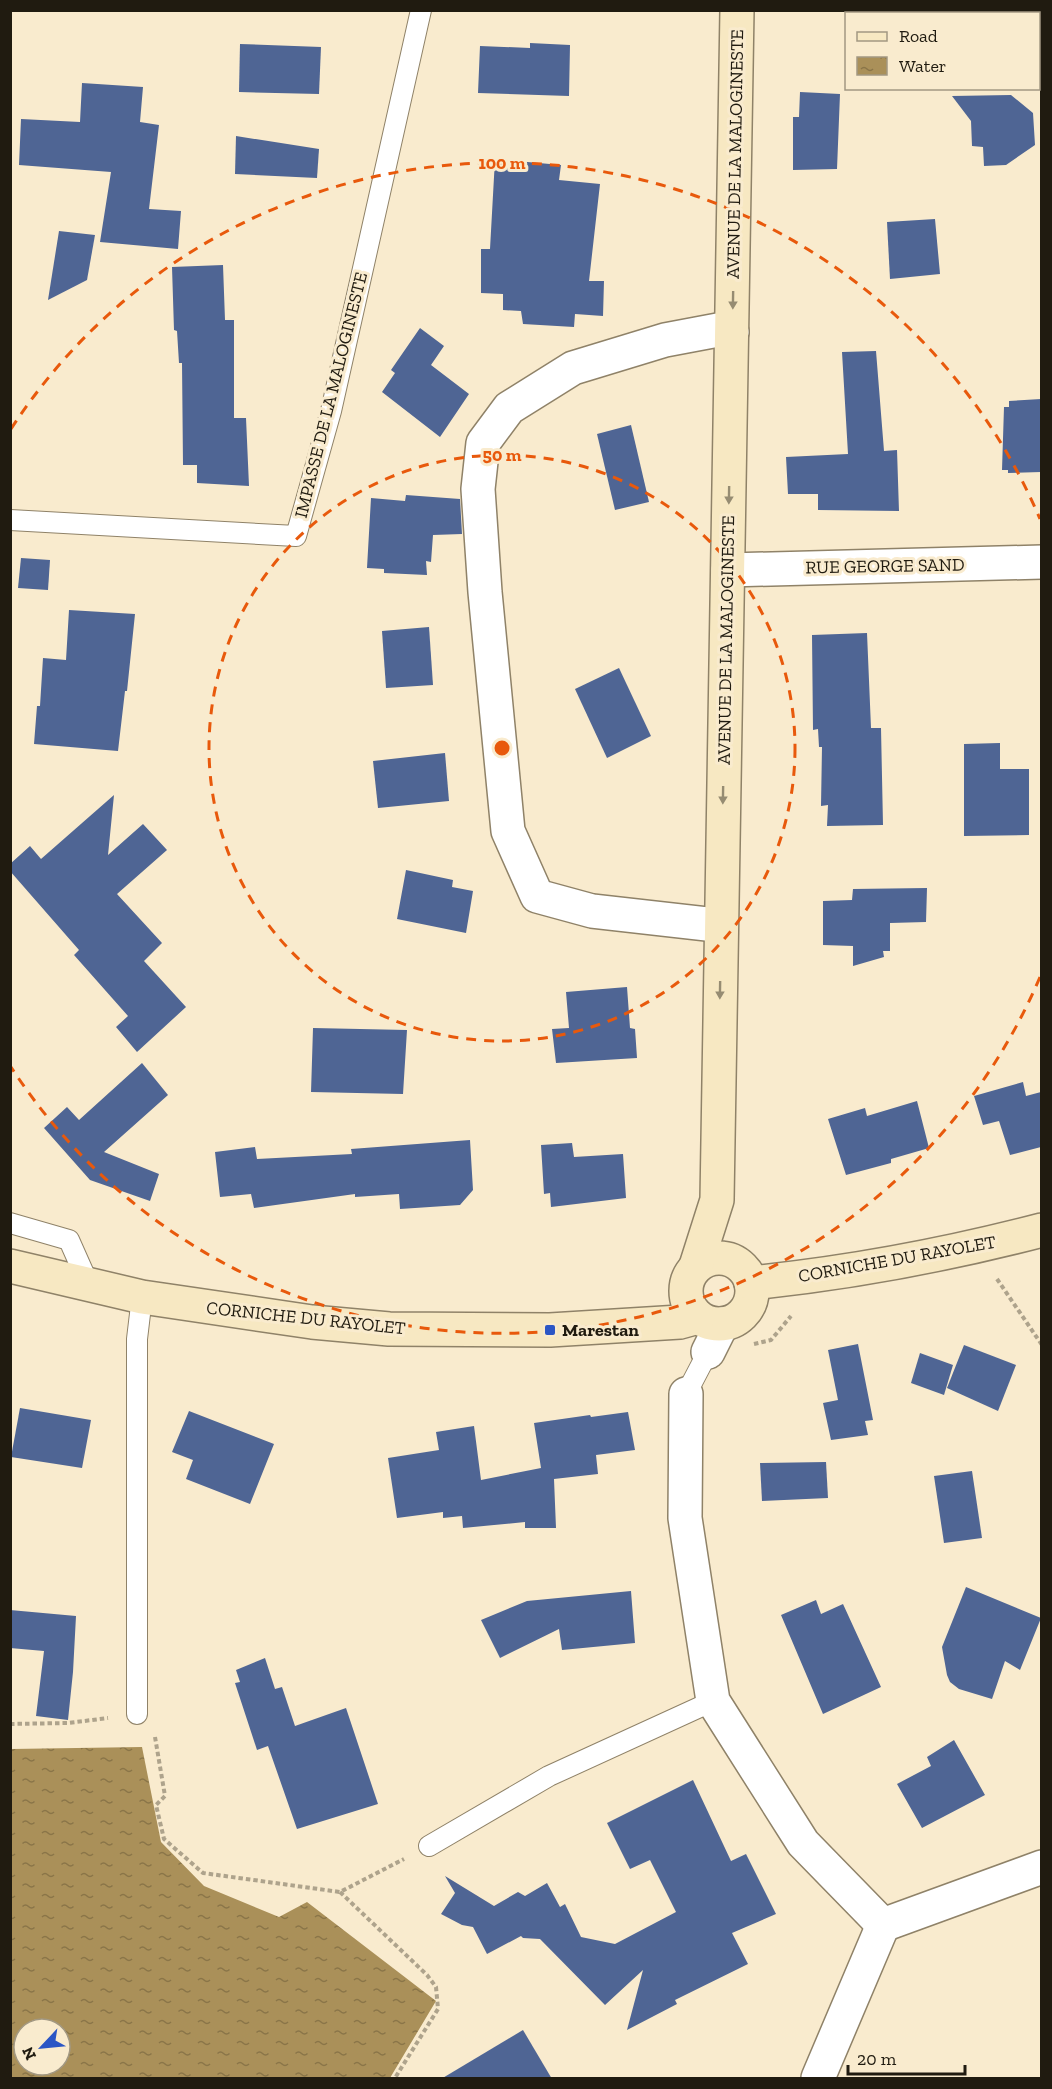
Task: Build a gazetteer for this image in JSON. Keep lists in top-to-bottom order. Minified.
{"streets":{"main road":["AVENUE DE LA MALOGINESTE","CORNICHE DU RAYOLET"],"street":["RUE GEORGE SAND"],"lane":["IMPASSE DE LA MALOGINESTE"]},"crossings":[["AVENUE DE LA MALOGINESTE","RUE GEORGE SAND"],["AVENUE DE LA MALOGINESTE","CORNICHE DU RAYOLET"]],"one_way":["AVENUE DE LA MALOGINESTE"],"places":{"transit":["Marestan"]},"legend":["Road","Water"],"scale_bar":"20 m","north":"bottom left","rings":["100 m","50 m"]}
